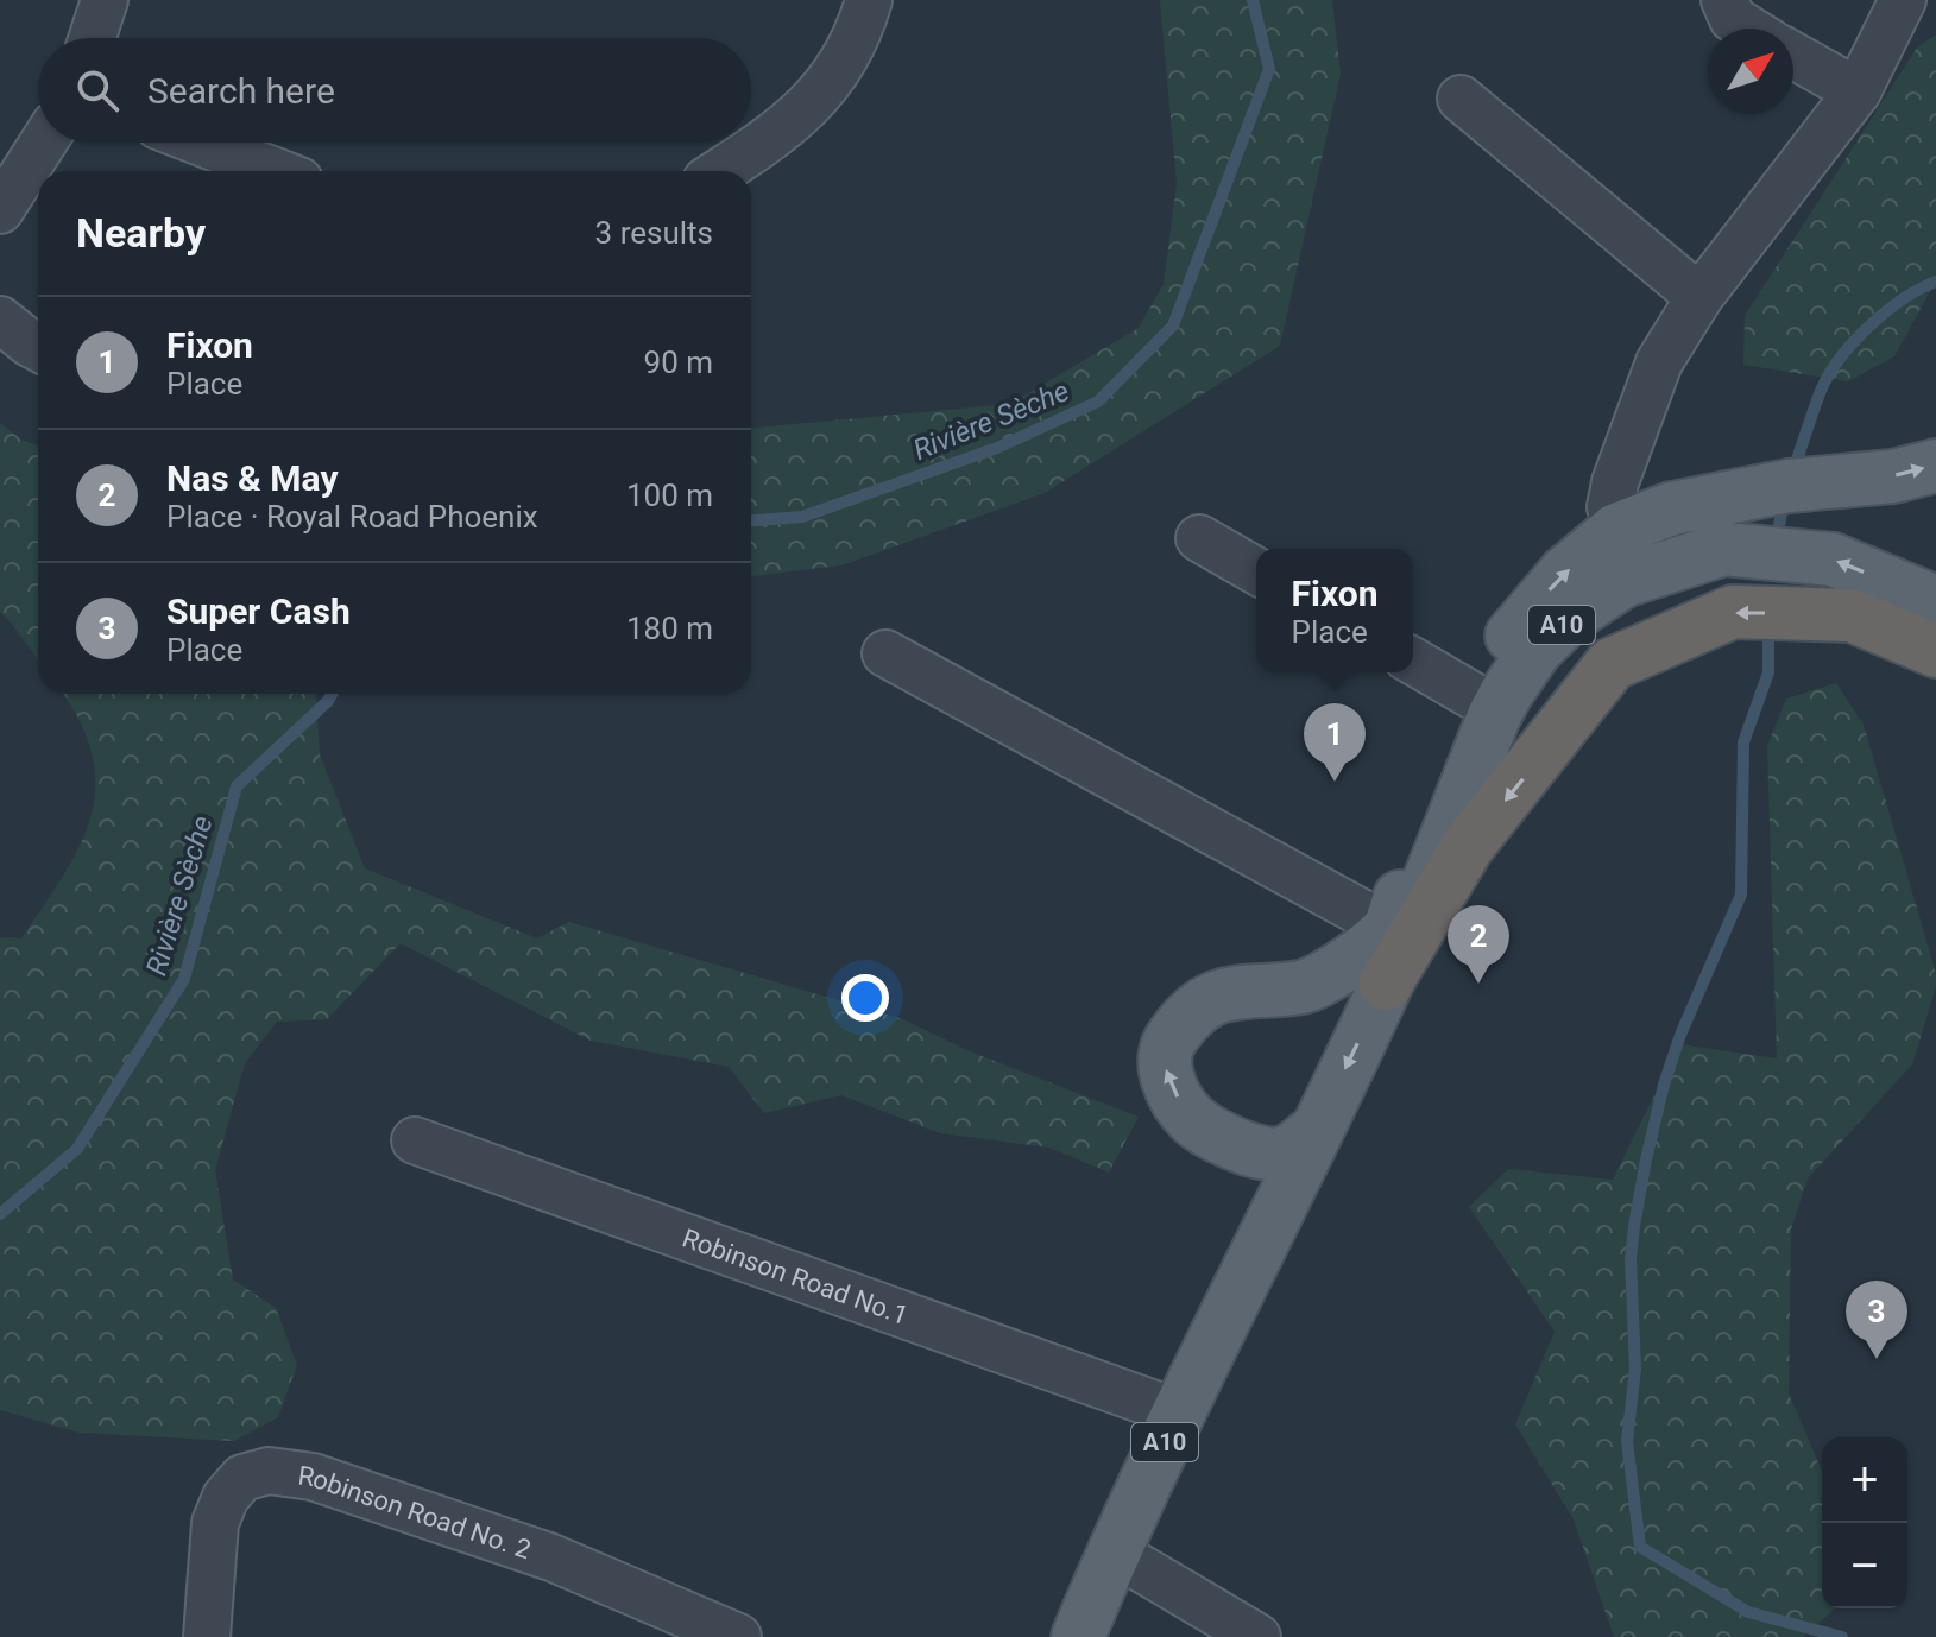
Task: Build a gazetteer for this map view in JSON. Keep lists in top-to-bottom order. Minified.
{"streets":{"main road":["A10"],"street":["Robinson Road No.1","Robinson Road No. 2"]},"crossings":[["A10","Robinson Road No.1"]],"water":["Rivière Sèche"],"north":"top right","page":{"search":"Search here","heading":["Nearby","3 results"],"list":[{"mark":"1","name":"Fixon","note":"Place","value":"90 m"},{"mark":"2","name":"Nas & May","note":"Place · Royal Road Phoenix","value":"100 m"},{"mark":"3","name":"Super Cash","note":"Place","value":"180 m"}],"popup":["Fixon","Place"],"pins":["1","2","3"],"map_buttons":["+","−"]}}
